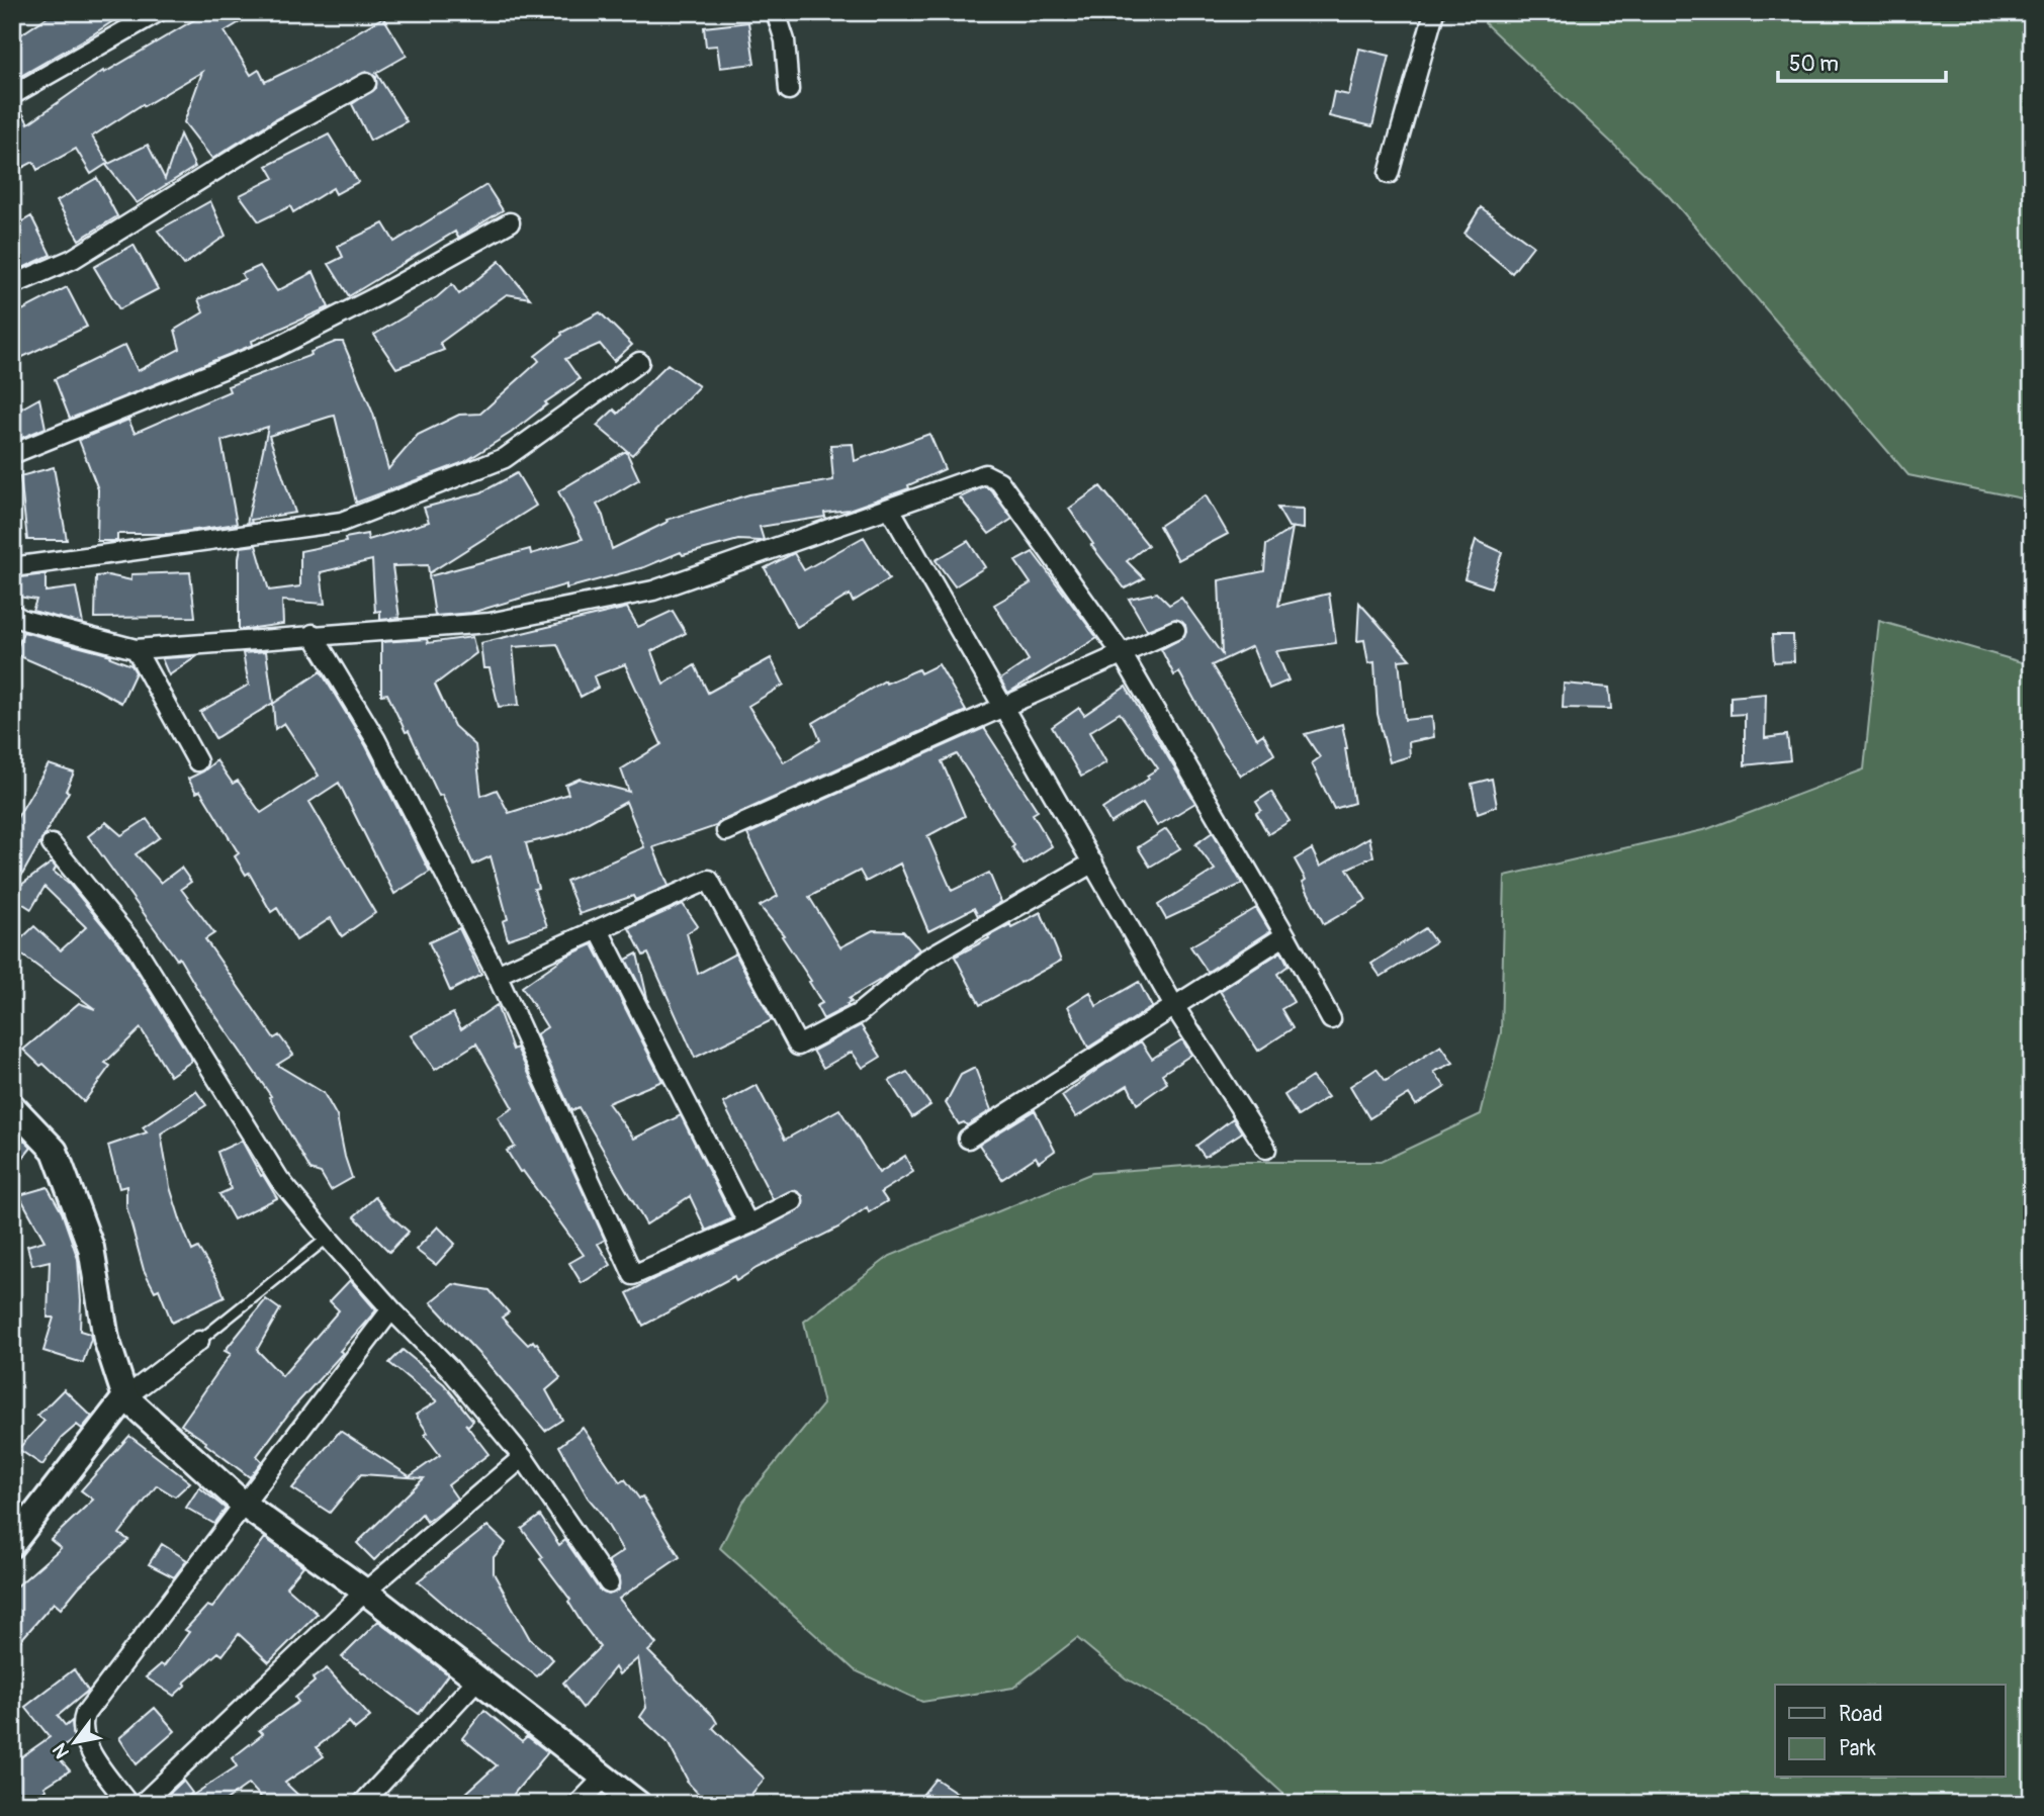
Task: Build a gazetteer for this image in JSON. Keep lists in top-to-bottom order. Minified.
{"legend":["Road","Park"],"scale_bar":"50 m","north":"bottom left"}
